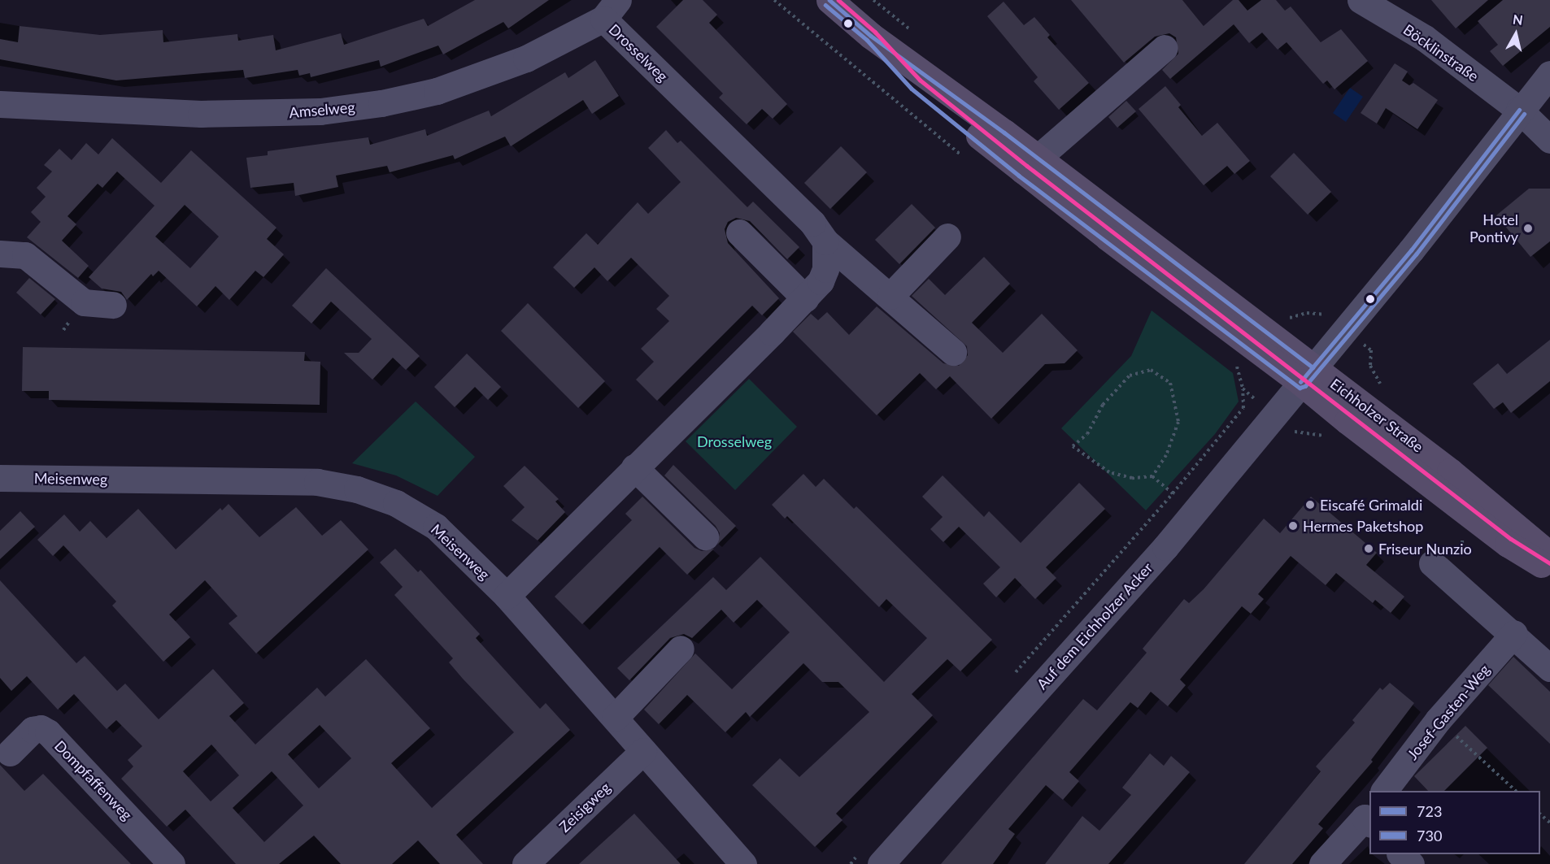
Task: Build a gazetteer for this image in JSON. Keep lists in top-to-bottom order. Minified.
{"streets":{"main road":["Eichholzer Straße"],"street":["Drosselweg","Böcklinstraße","Amselweg","Meisenweg","Auf dem Eichholzer Acker","Josef-Gasten-Weg","Dompfaffenweg","Zeisigweg"]},"crossings":[["Drosselweg","Amselweg"],["Böcklinstraße","Auf dem Eichholzer Acker"],["Eichholzer Straße","Auf dem Eichholzer Acker"],["Meisenweg","Zeisigweg"]],"parks":["Drosselweg"],"places":["Hotel Pontivy","Eiscafé Grimaldi","Hermes Paketshop","Friseur Nunzio"],"lines":["transit line 723","transit line 730"],"legend":["723","730"],"north":"top"}
